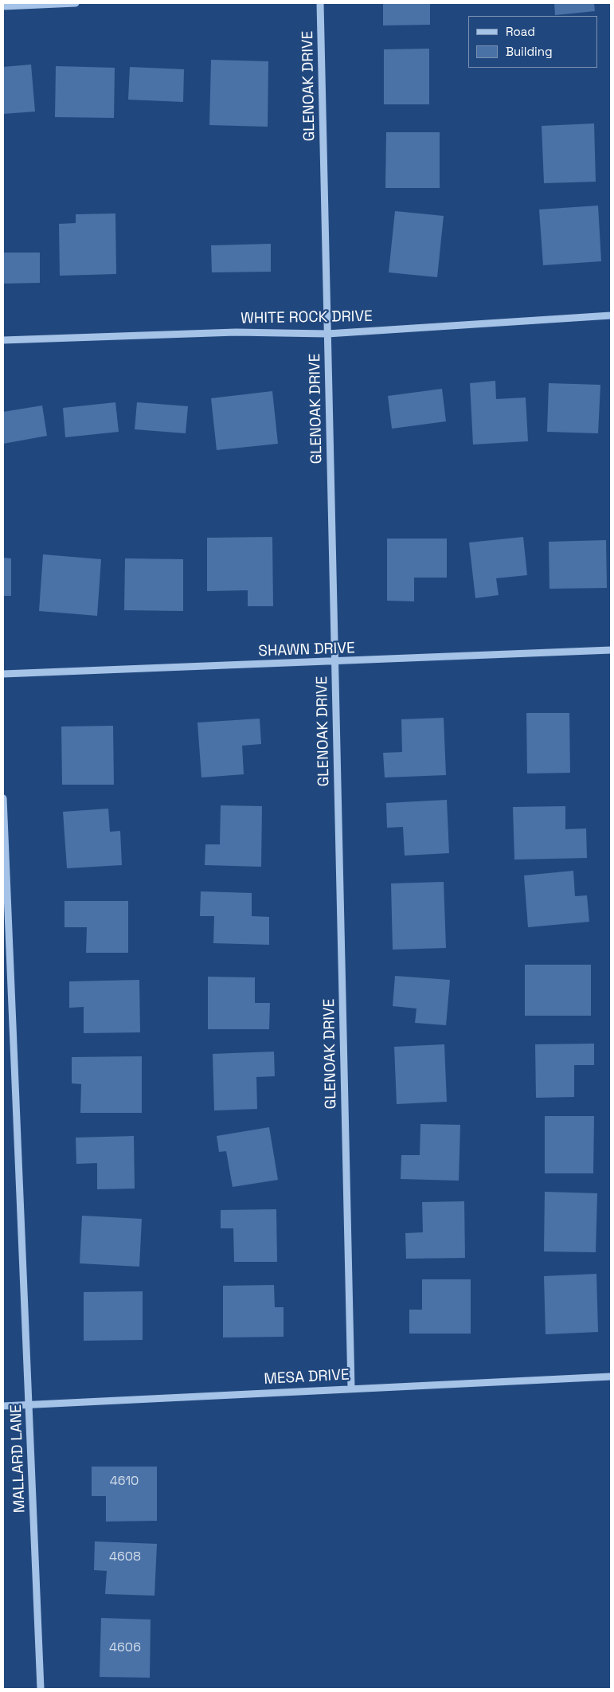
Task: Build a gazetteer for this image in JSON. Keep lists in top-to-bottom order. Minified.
{"streets":{"street":["GLENOAK DRIVE","WHITE ROCK DRIVE","SHAWN DRIVE","MESA DRIVE","MALLARD LANE"]},"crossings":[["GLENOAK DRIVE","WHITE ROCK DRIVE"],["GLENOAK DRIVE","SHAWN DRIVE"],["GLENOAK DRIVE","MESA DRIVE"],["MESA DRIVE","MALLARD LANE"]],"house_numbers":["4610","4608","4606"],"legend":["Road","Building"]}
